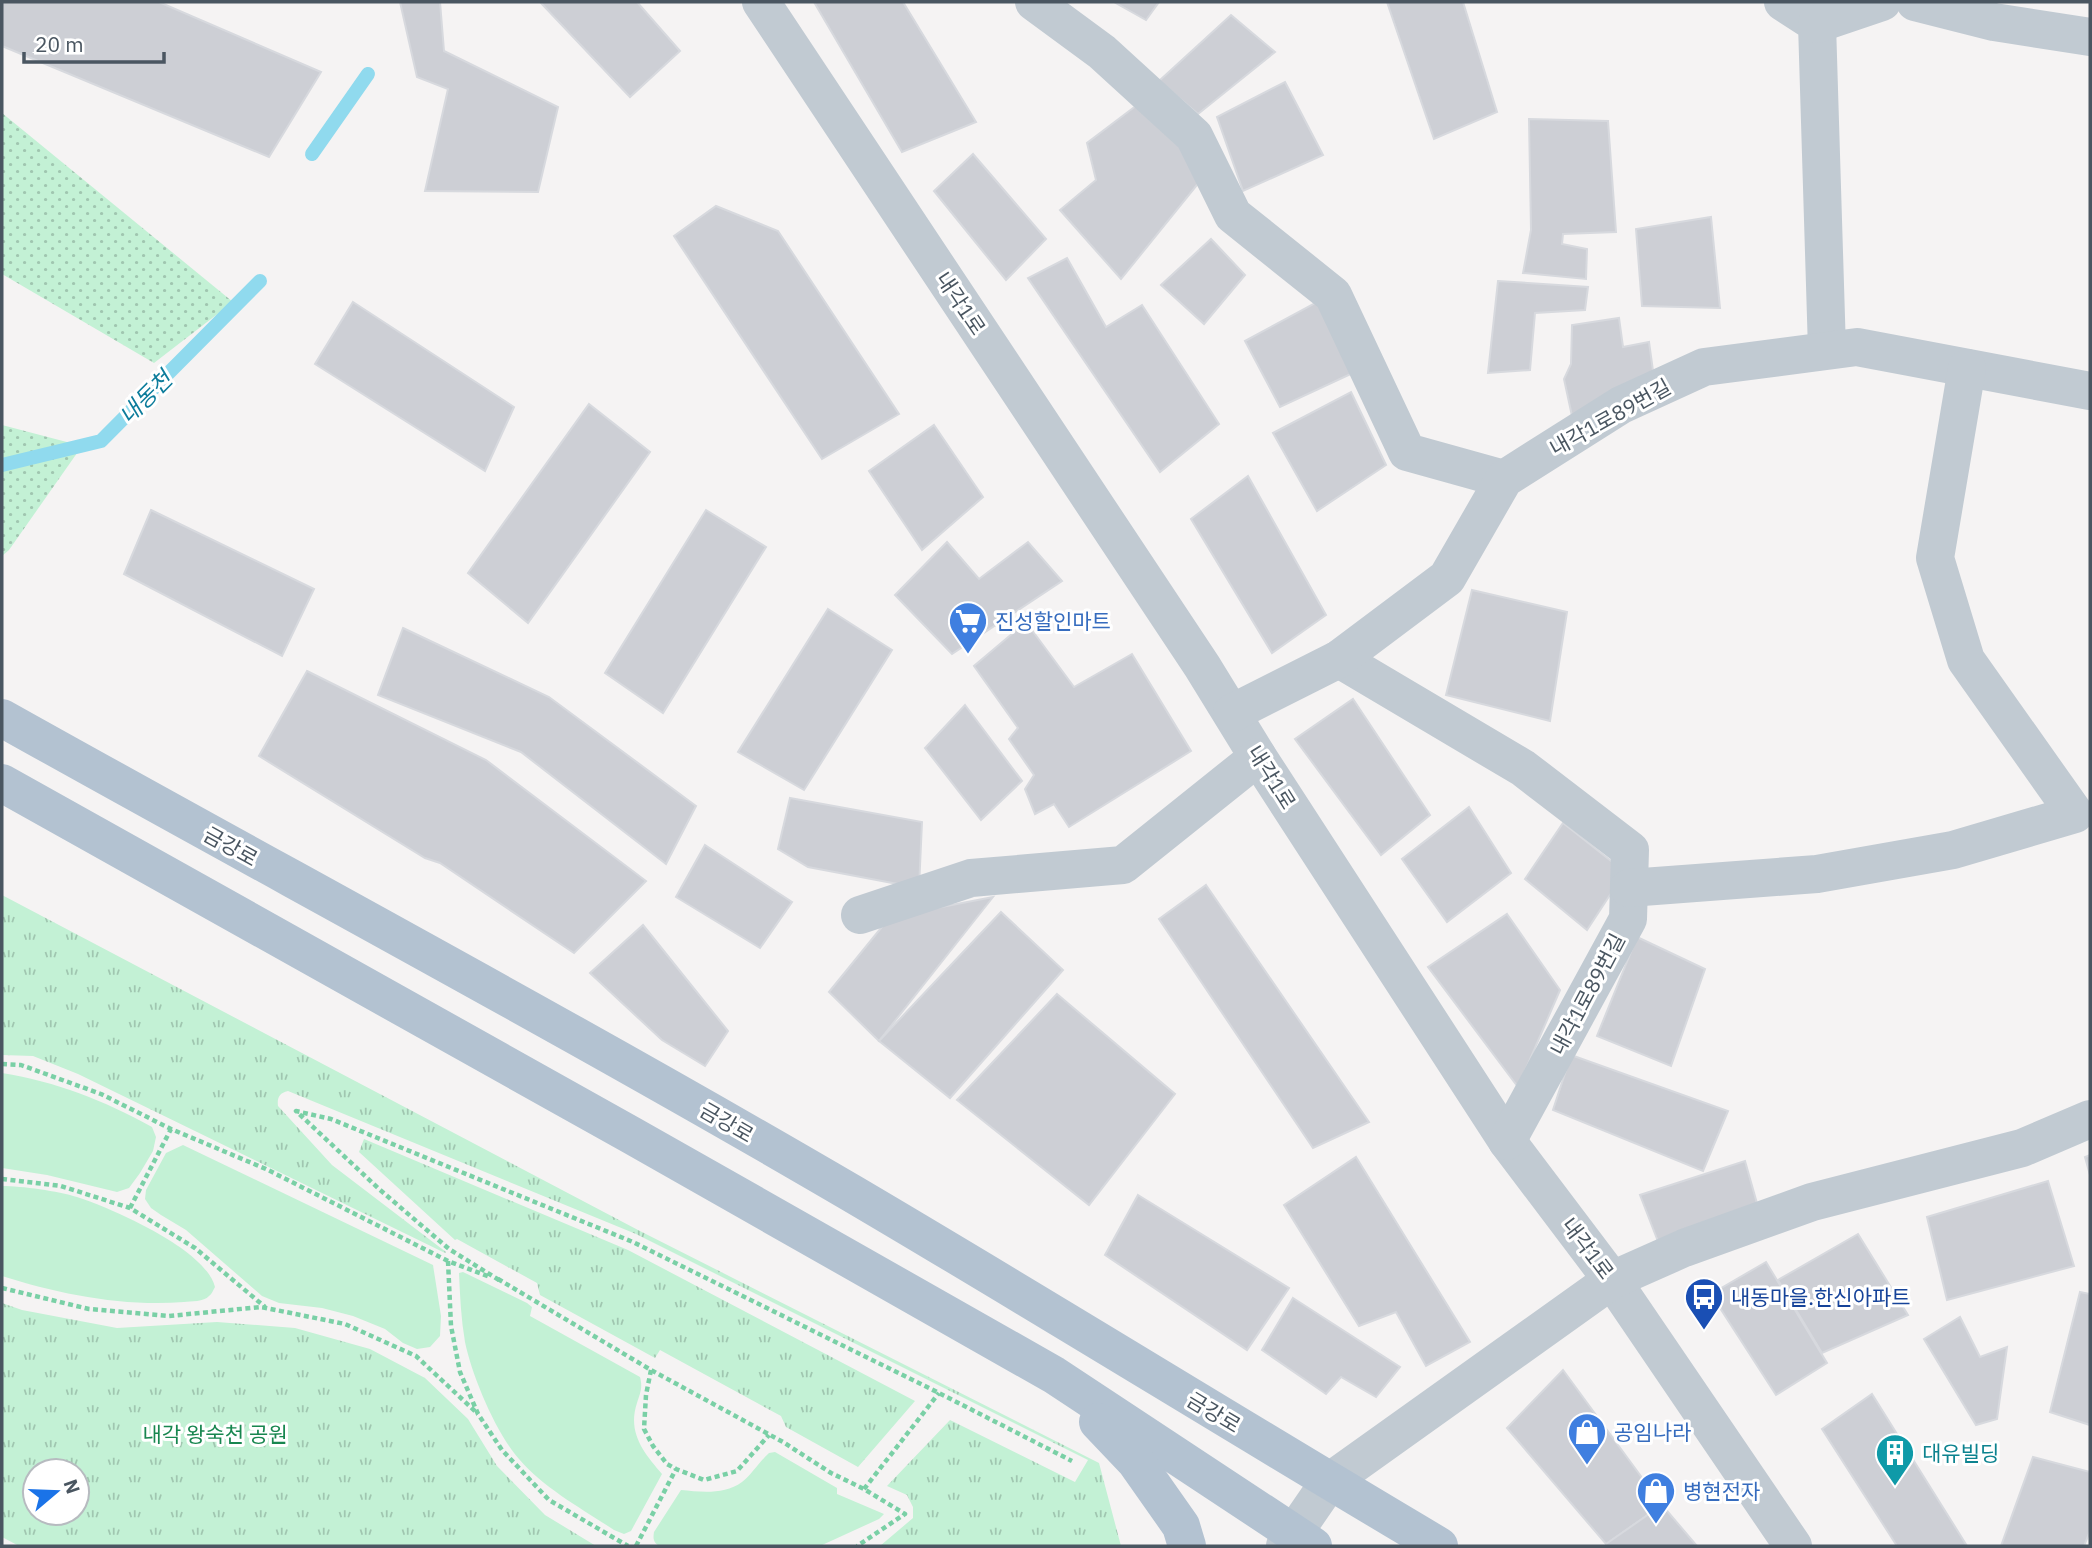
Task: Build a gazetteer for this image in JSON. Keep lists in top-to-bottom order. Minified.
{"streets":{"main road":["금강로"],"street":["내각1로","내각1로89번길"]},"crossings":[["내각1로","내각1로89번길"]],"water":["내동천"],"parks":["내각 왕숙천 공원"],"places":{"supermarket":["진성할인마트"],"bus stop":["내동마을.한신아파트"],"shop":["공임나라","병현전자"],"building":["대유빌딩"]},"scale_bar":"20 m","north":"right"}
